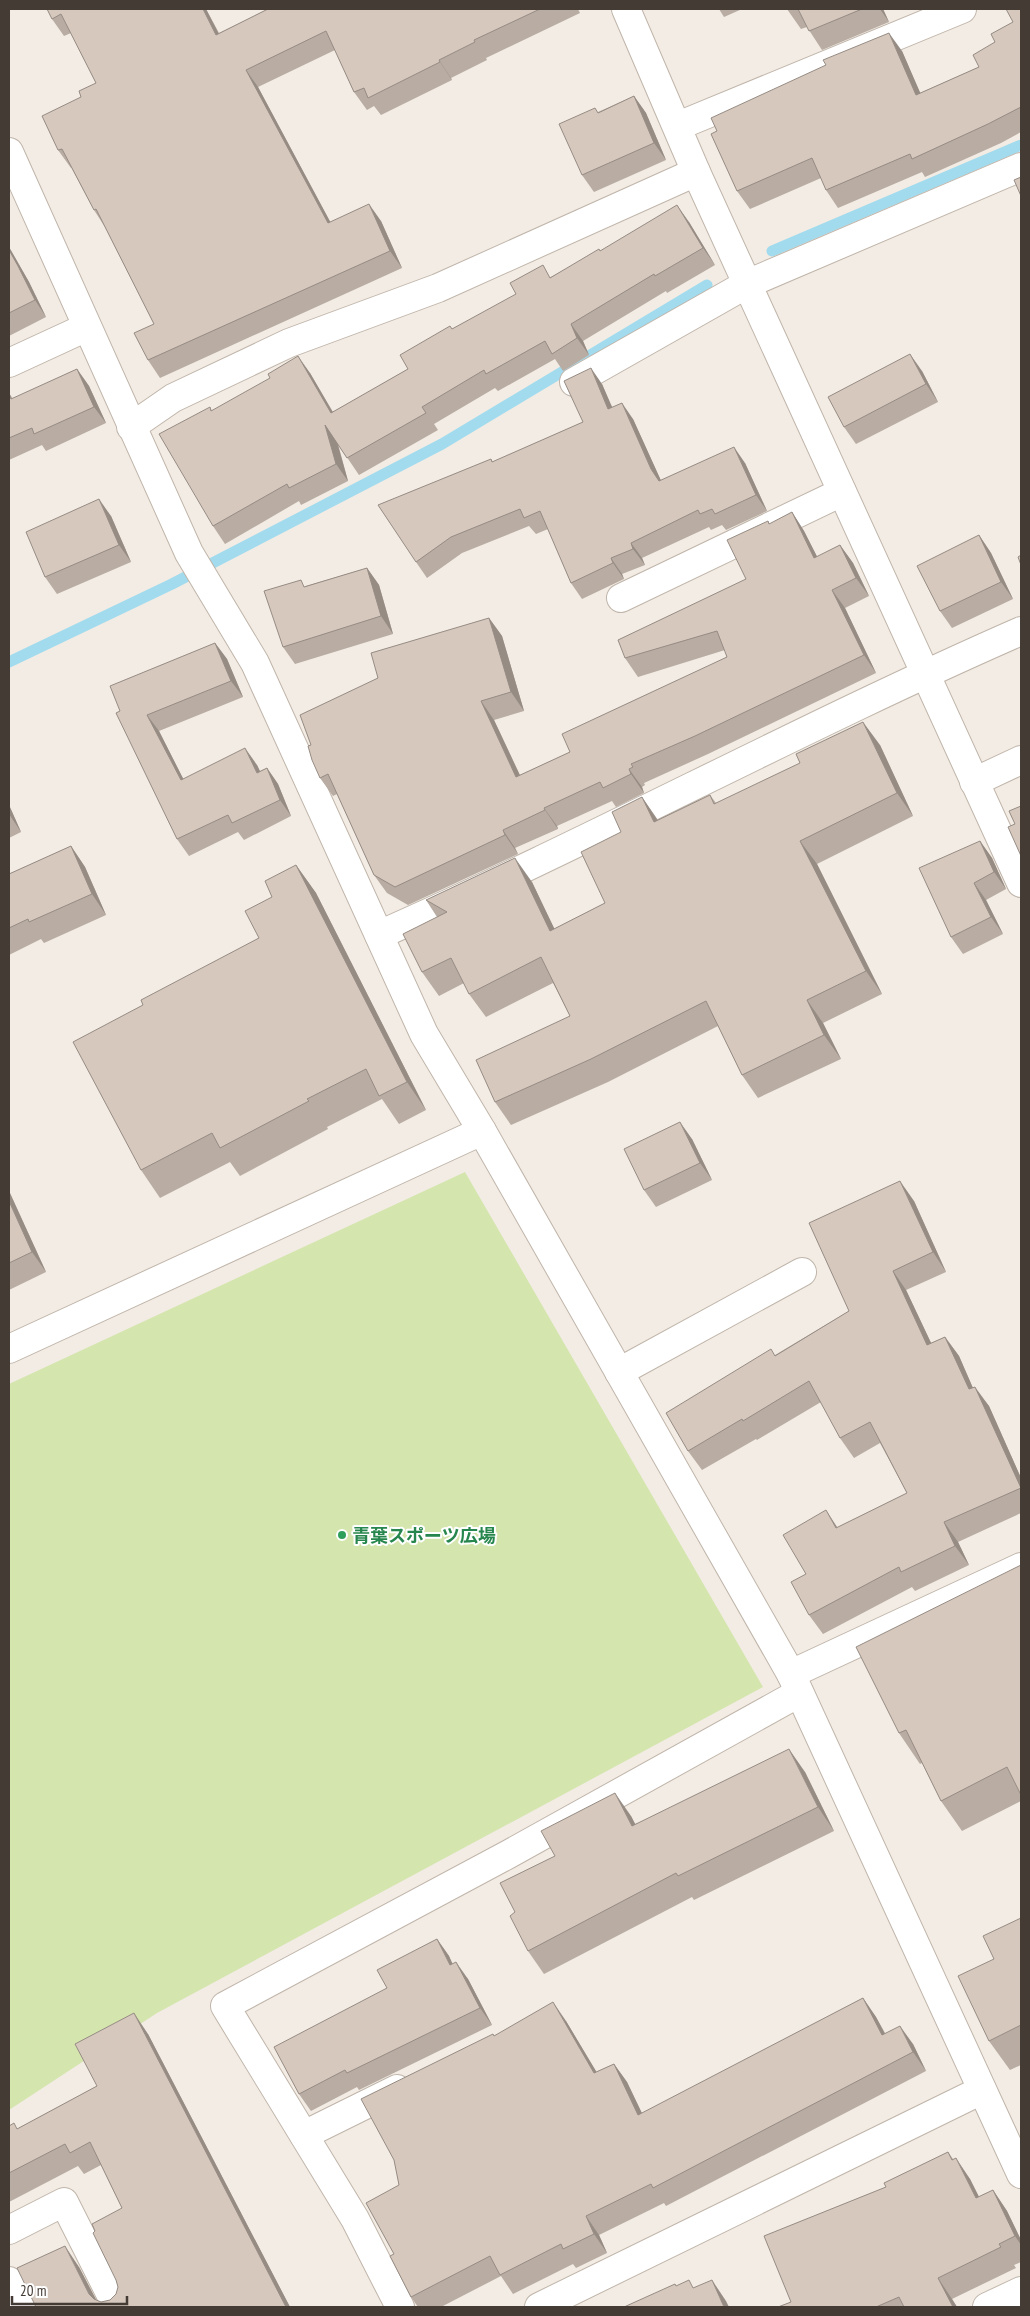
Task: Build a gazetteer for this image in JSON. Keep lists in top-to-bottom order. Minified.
{"places":["青葉スポーツ広場"],"scale_bar":"20 m"}
